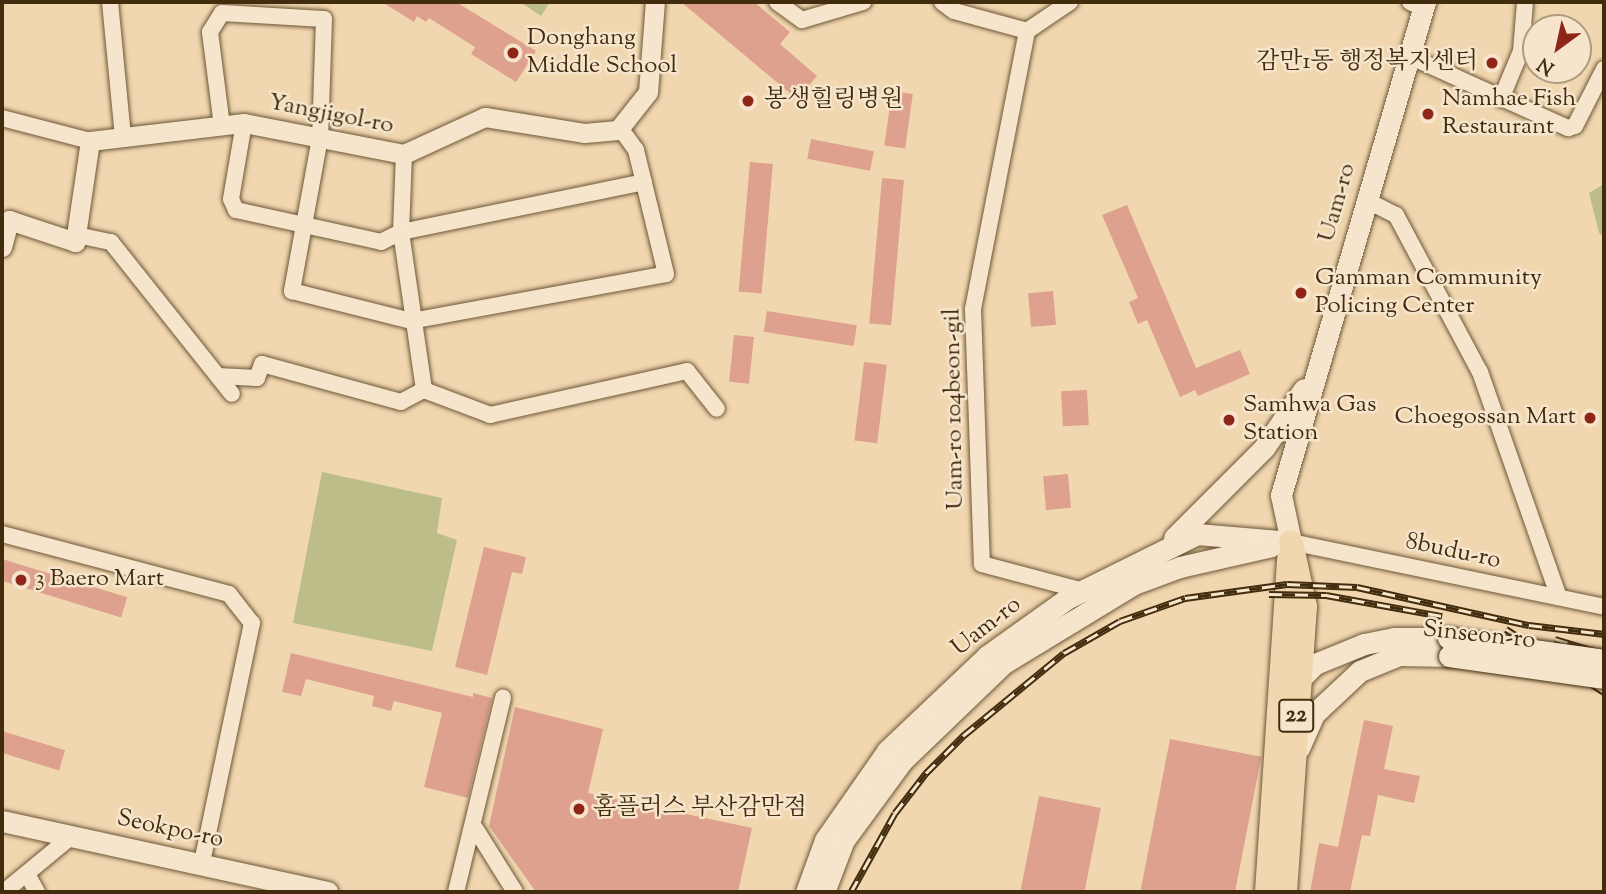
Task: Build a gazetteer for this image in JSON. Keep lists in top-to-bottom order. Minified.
{"streets":{"main road":["Uam-ro","Sinseon-ro","22","Seokpo-ro"],"street":["Yangjigol-ro","Uam-ro 104beon-gil","8budu-ro"]},"crossings":[["Uam-ro","Uam-ro 104beon-gil"],["Uam-ro","8budu-ro"],["Uam-ro","22"],["8budu-ro","22"],["Sinseon-ro","22"]],"places":["Donghang Middle School","감만1동 행정복지센터","봉생힐링병원","Namhae Fish Restaurant","Gamman Community Policing Center","Choegossan Mart","Samhwa Gas Station","3 Baero Mart","홈플러스 부산감만점"],"north":"bottom left"}
